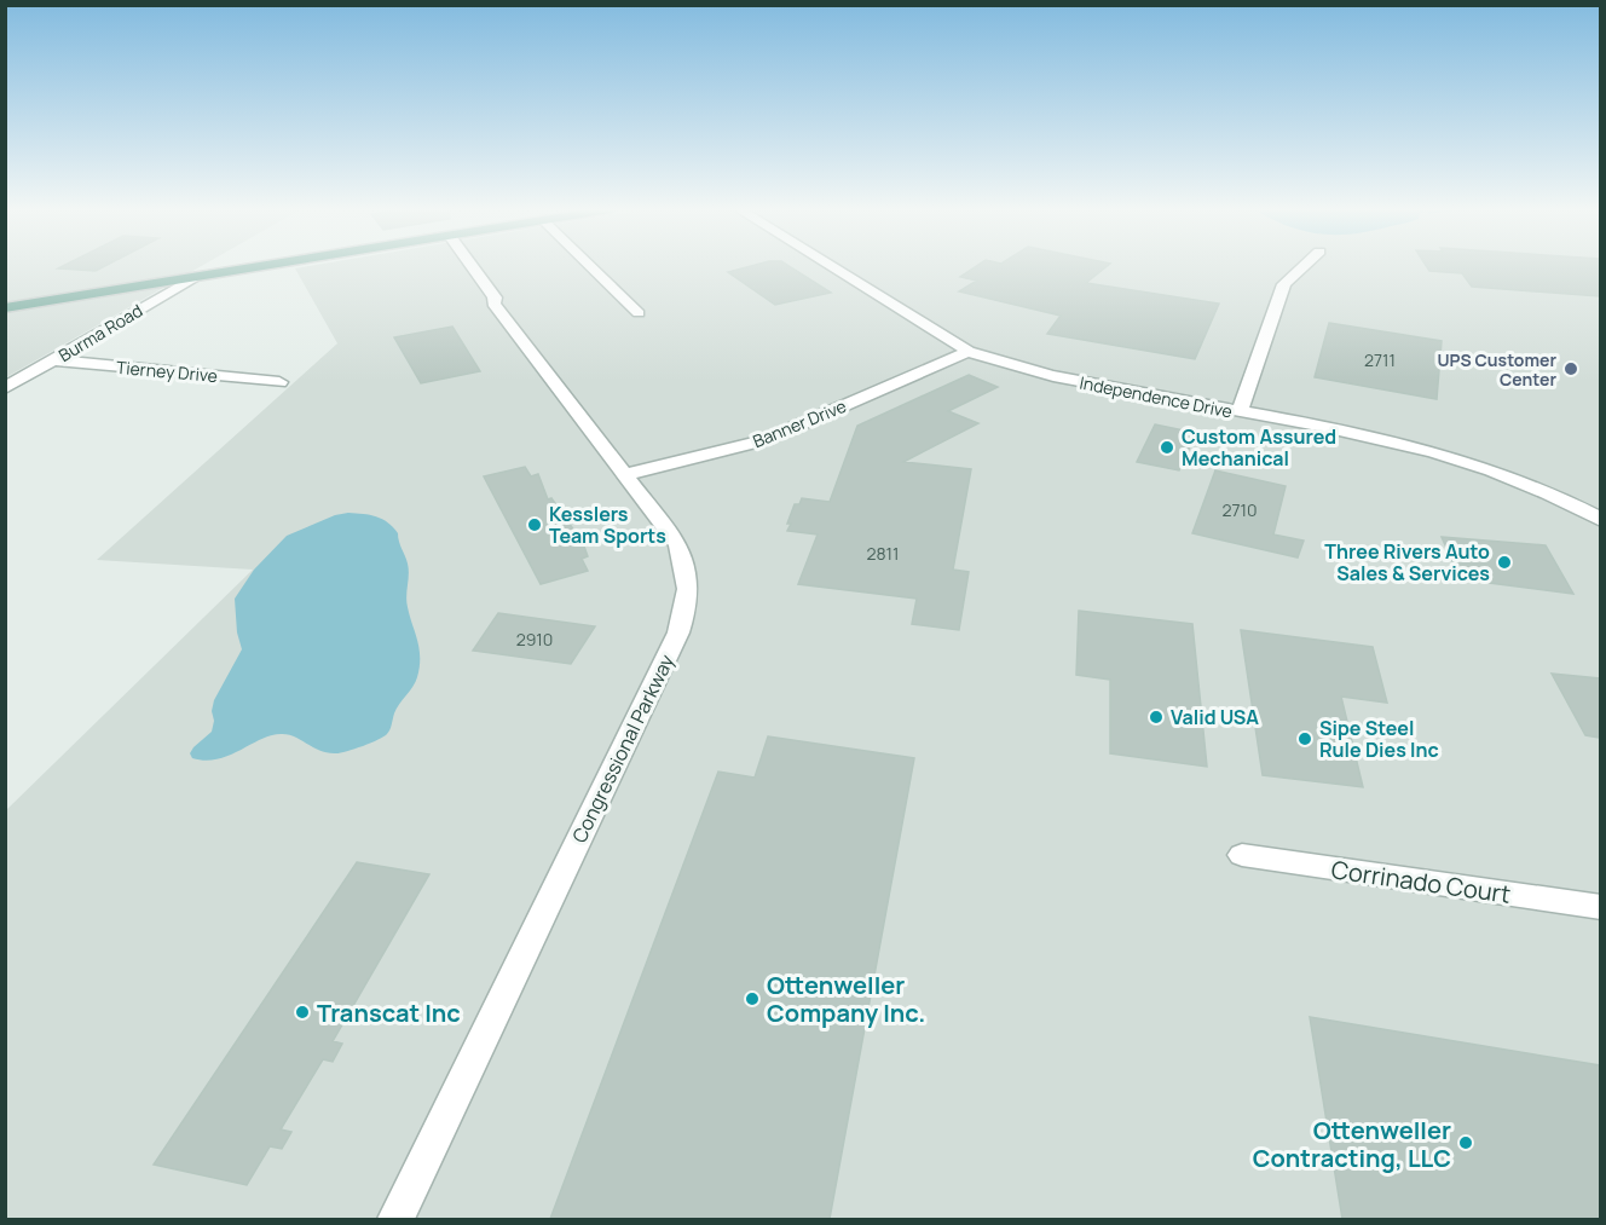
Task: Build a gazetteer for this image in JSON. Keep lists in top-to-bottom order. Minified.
{"streets":{"street":["Burma Road","Tierney Drive","Independence Drive","Banner Drive","Congressional Parkway","Corrinado Court"]},"crossings":[["Burma Road","Tierney Drive"],["Independence Drive","Banner Drive"],["Banner Drive","Congressional Parkway"]],"places":["UPS Customer Center","Custom Assured Mechanical","Kesslers Team Sports","Three Rivers Auto Sales & Services","Valid USA","Sipe Steel Rule Dies Inc","Ottenweller Company Inc.","Transcat Inc","Ottenweller Contracting, LLC"],"house_numbers":["2711","2710","2811","2910"]}
